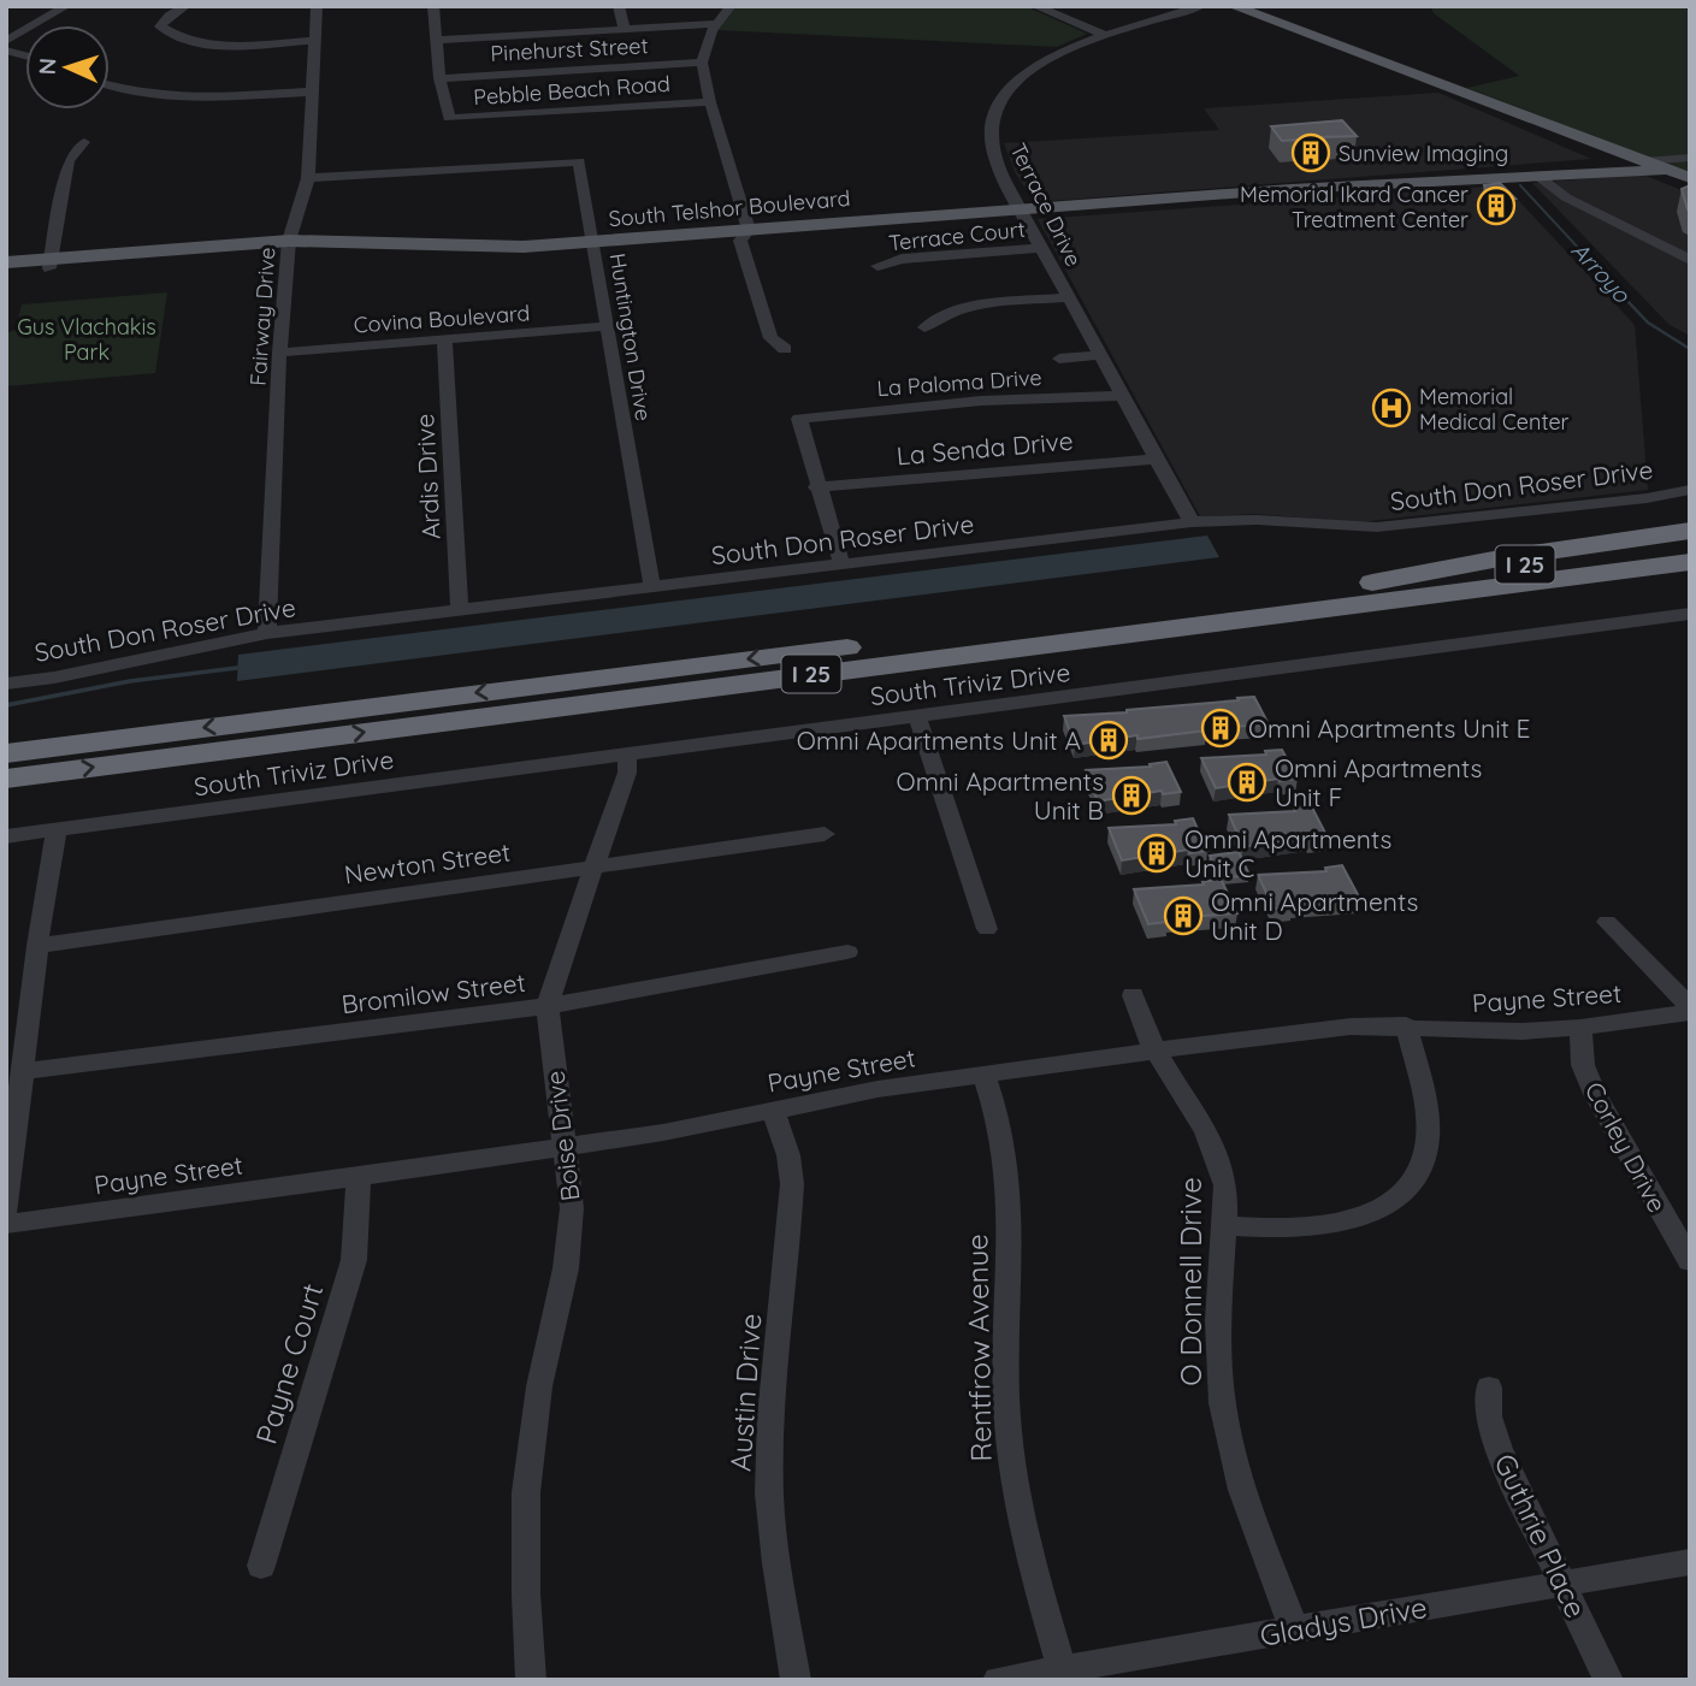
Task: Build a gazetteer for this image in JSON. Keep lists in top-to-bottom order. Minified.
{"streets":{"highway":["I 25"],"main road":["South Telshor Boulevard"],"street":["Pinehurst Street","Pebble Beach Road","Terrace Drive","Terrace Court","Fairway Drive","Covina Boulevard","Huntington Drive","La Paloma Drive","La Senda Drive","Ardis Drive","South Don Roser Drive","South Triviz Drive","Newton Street","Bromilow Street","Payne Street","Boise Drive","Corley Drive","O Donnell Drive","Rentfrow Avenue","Payne Court","Austin Drive","Guthrie Place","Gladys Drive"]},"crossings":[["Pinehurst Street","Pebble Beach Road"],["Terrace Drive","South Telshor Boulevard"],["Terrace Drive","Terrace Court"],["Terrace Drive","La Paloma Drive"],["Terrace Drive","La Senda Drive"],["Terrace Drive","South Don Roser Drive"],["South Telshor Boulevard","Fairway Drive"],["South Telshor Boulevard","Huntington Drive"],["Fairway Drive","Covina Boulevard"],["Fairway Drive","Huntington Drive"],["Fairway Drive","South Don Roser Drive"],["Covina Boulevard","Huntington Drive"],["Covina Boulevard","Ardis Drive"],["Huntington Drive","South Don Roser Drive"],["La Paloma Drive","La Senda Drive"],["Ardis Drive","South Don Roser Drive"],["South Triviz Drive","Boise Drive"],["Newton Street","Boise Drive"],["Bromilow Street","Boise Drive"],["Payne Street","Boise Drive"],["Payne Street","Corley Drive"],["Payne Street","O Donnell Drive"],["Payne Street","Rentfrow Avenue"],["Payne Street","Payne Court"],["Payne Street","Austin Drive"],["O Donnell Drive","Gladys Drive"],["Rentfrow Avenue","Gladys Drive"],["Guthrie Place","Gladys Drive"]],"water":["Arroyo"],"parks":["Gus Vlachakis Park"],"places":{"building":["Sunview Imaging","Memorial Ikard Cancer Treatment Center","Omni Apartments Unit E","Omni Apartments Unit A","Omni Apartments Unit F","Omni Apartments Unit B","Omni Apartments Unit C","Omni Apartments Unit D"],"hospital":["Memorial Medical Center"]},"north":"left"}
